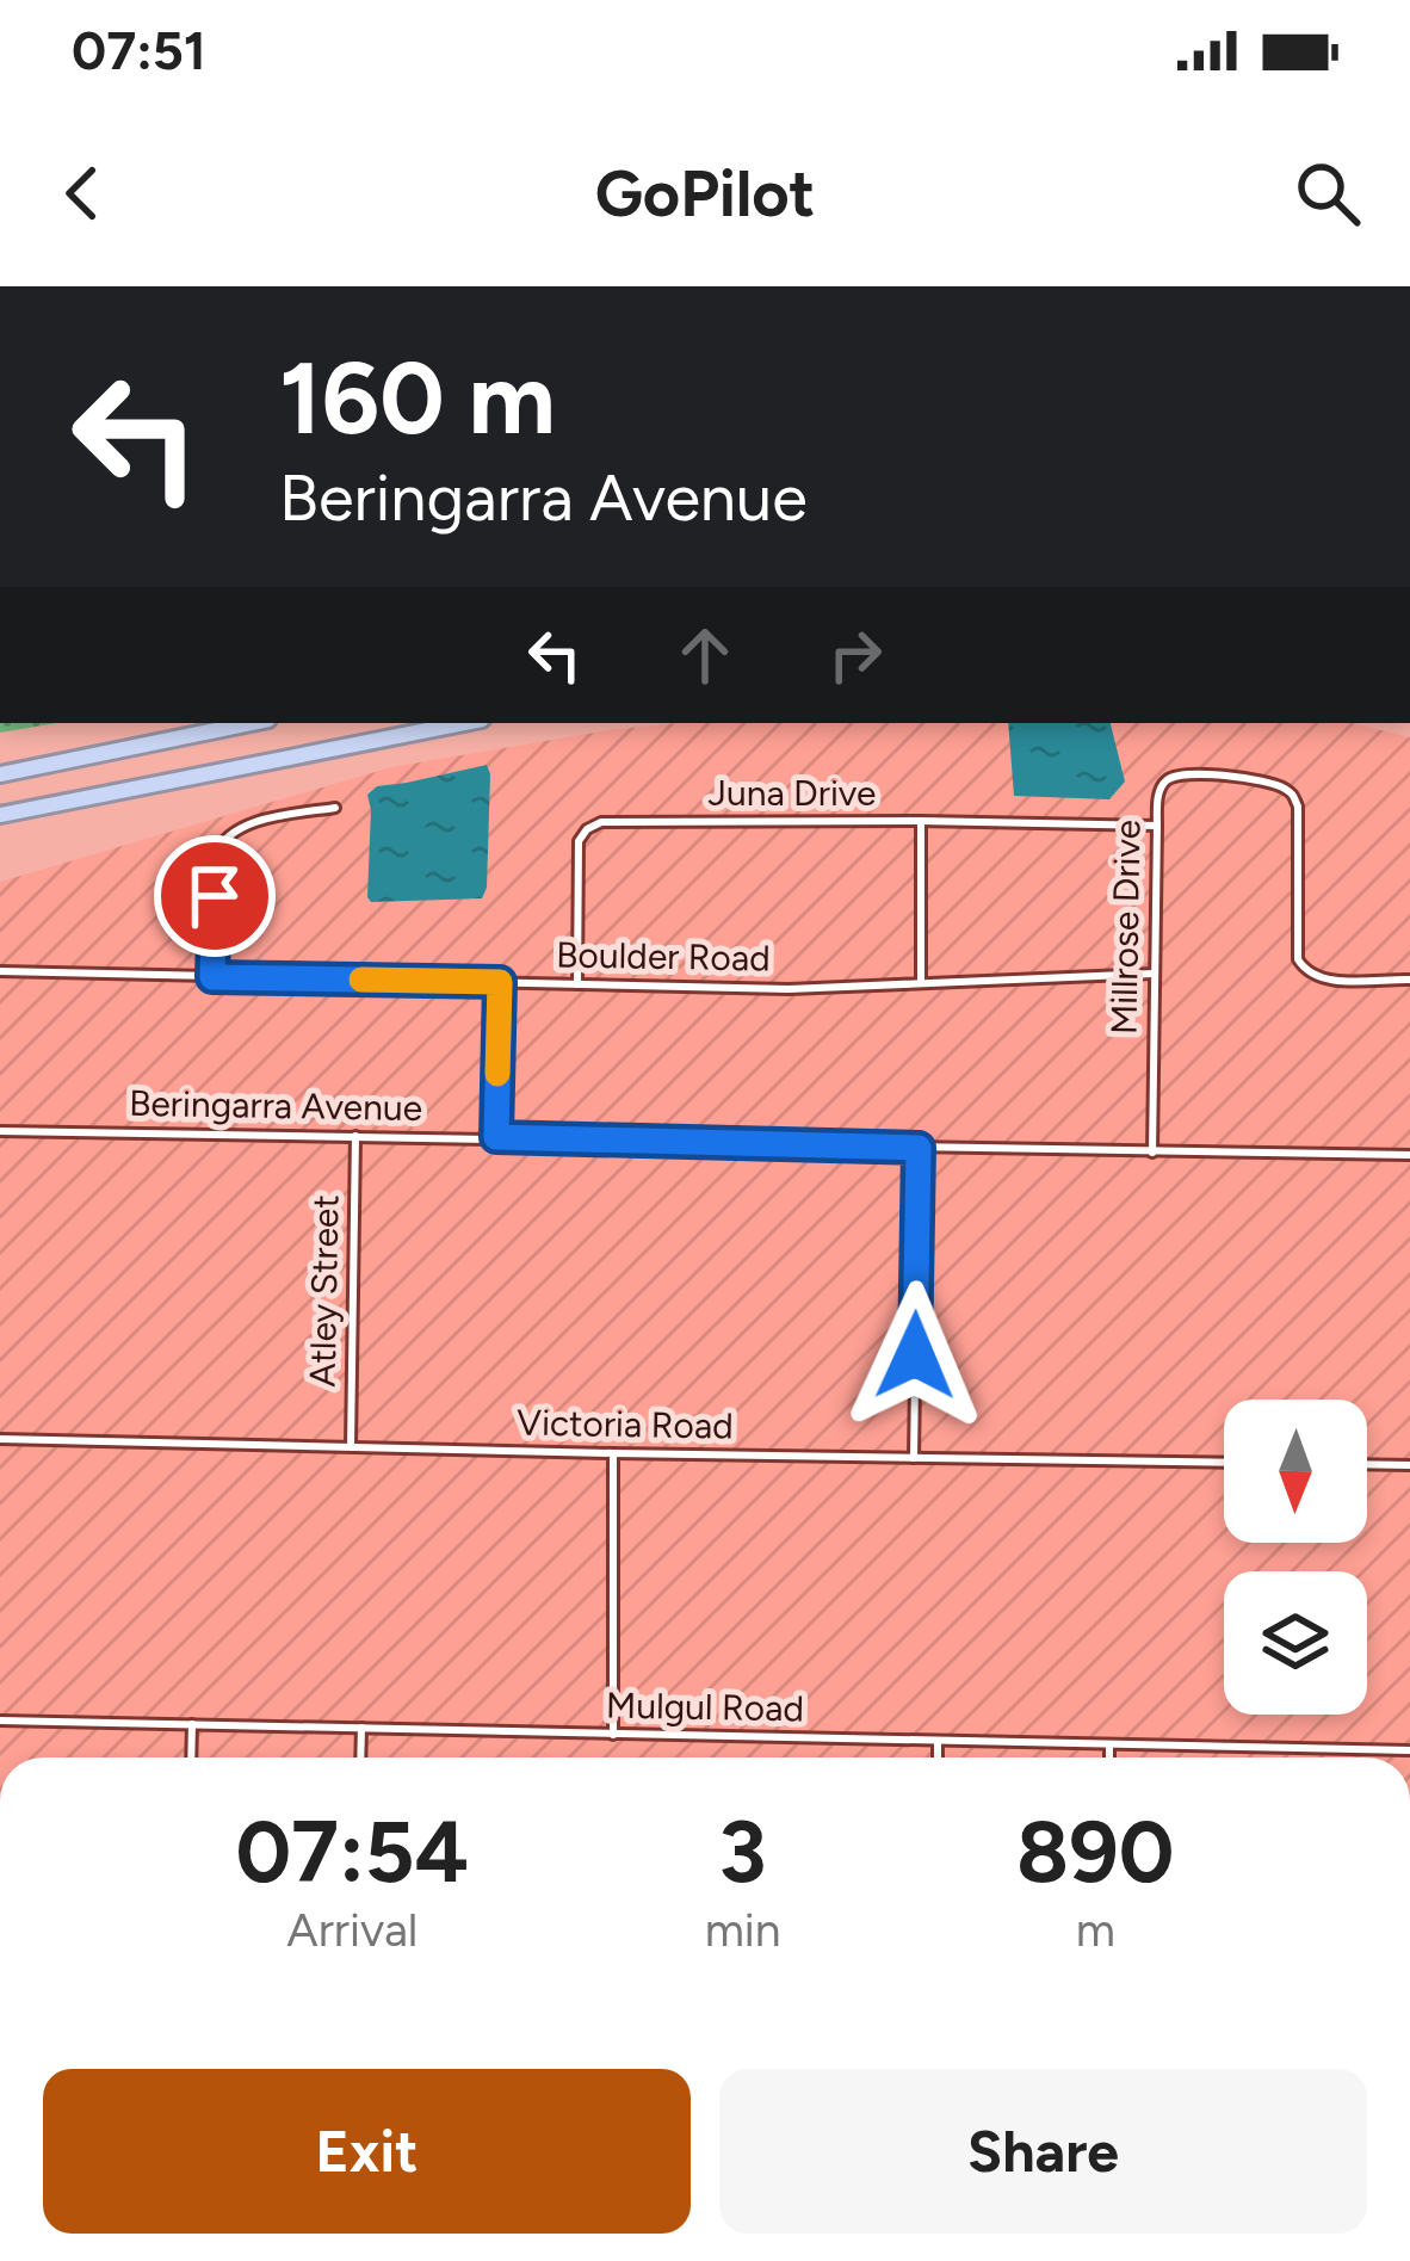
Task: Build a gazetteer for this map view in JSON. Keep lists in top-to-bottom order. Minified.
{"streets":{"street":["Juna Drive","Millrose Drive","Boulder Road","Beringarra Avenue","Atley Street","Victoria Road","Mulgul Road"]},"crossings":[["Juna Drive","Millrose Drive"],["Juna Drive","Boulder Road"],["Millrose Drive","Boulder Road"],["Millrose Drive","Beringarra Avenue"],["Beringarra Avenue","Atley Street"],["Atley Street","Victoria Road"]],"north":"bottom","page":{"status":"07:51","header":"GoPilot","turn":["160 m","Beringarra Avenue"],"eta":["07:54","Arrival","3","min","890","m"],"buttons":["Exit","Share"]}}
